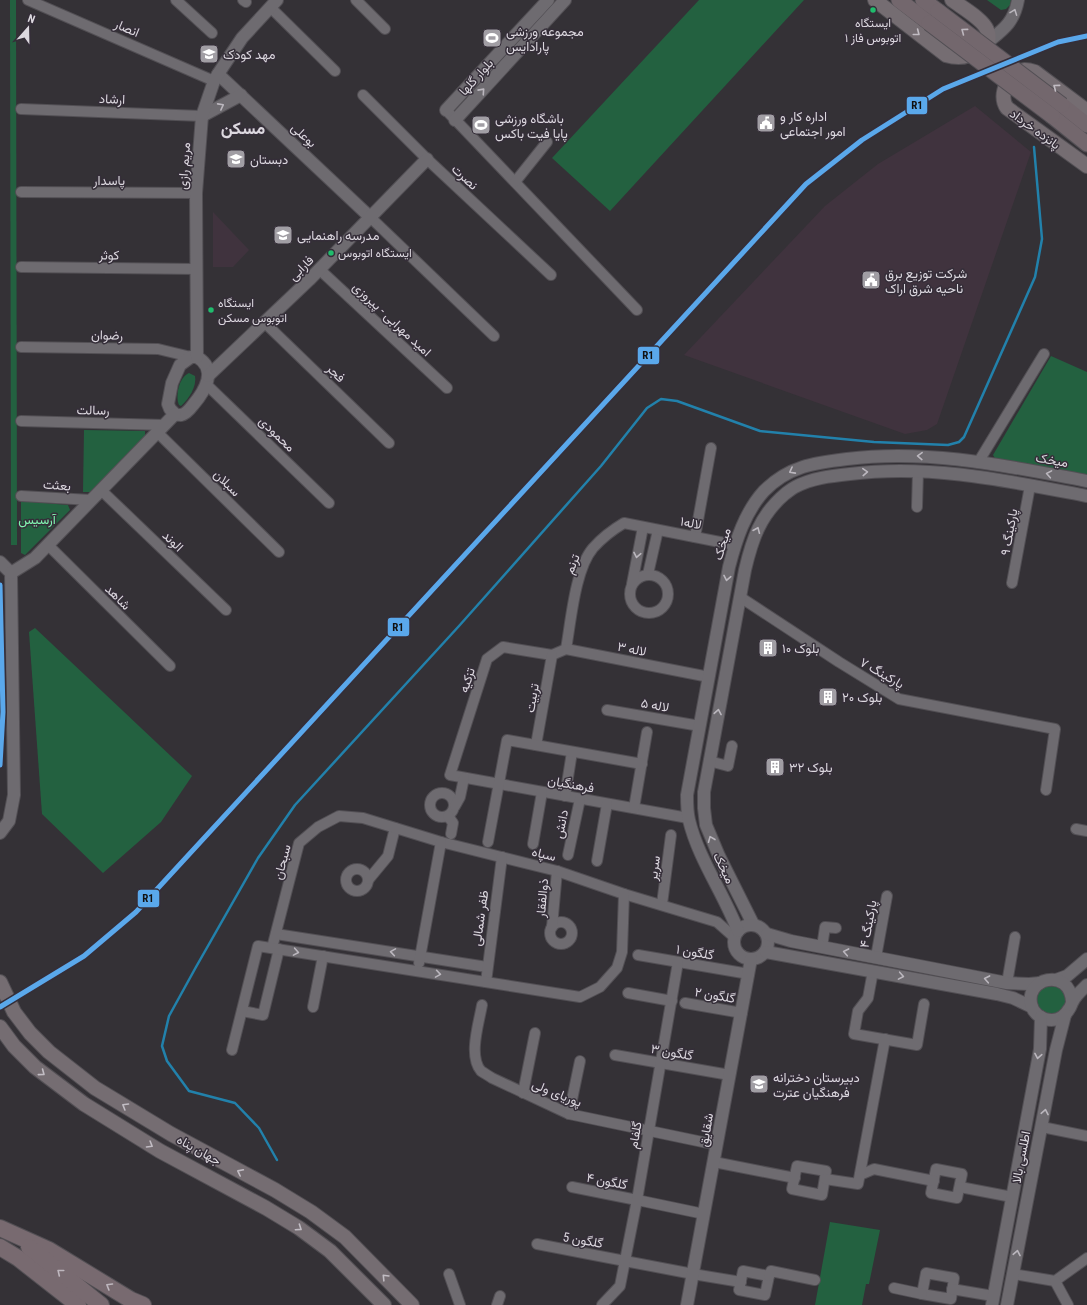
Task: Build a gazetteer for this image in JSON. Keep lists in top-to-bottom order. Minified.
{"streets":{"main road":["پانزده خرداد","جهان پناه"],"street":["انصار","بلوار گلها","ارشاد","بوعلی","مریم رازی","نصرت","پاسدار","کوثر","فارابی","امید مهرابی - پیروزی","رضوان","فجر","رسالت","محمودی","میخک","سبلان","بعثت","لاله۱","پارکینگ ۹","الوند","ترنم","شاهد","لاله ۳","پارکینگ ۷","تزکیه","تربیت","لاله ۵","فرهنگیان","دانش","سپاه","سبحان","سریر","ذوالفقار","ظفر شمالی","پارکینگ ۴","گلگون ۱","گلگون ۲","گلگون ۳","پوریای ولی","شقایق","گلفام","اطلسی بالا","گلگون ۴","گلگون 5"]},"crossings":[["انصار","بوعلی"],["انصار","مریم رازی"],["ارشاد","مریم رازی"],["بوعلی","مریم رازی"],["بوعلی","فارابی"],["مریم رازی","پاسدار"],["مریم رازی","کوثر"],["مریم رازی","رضوان"],["نصرت","فارابی"],["فارابی","امید مهرابی - پیروزی"],["فارابی","فجر"],["فارابی","محمودی"],["رسالت","سبلان"],["میخک","لاله۱"],["میخک","پارکینگ ۹"],["میخک","لاله ۳"],["میخک","پارکینگ ۷"],["میخک","لاله ۵"],["میخک","فرهنگیان"],["میخک","سپاه"],["میخک","شقایق"],["لاله۱","ترنم"],["ترنم","لاله ۳"],["تزکیه","تربیت"],["تزکیه","فرهنگیان"],["فرهنگیان","دانش"],["سپاه","سبحان"],["سپاه","سریر"],["سپاه","ذوالفقار"],["سپاه","ظفر شمالی"],["سپاه","شقایق"],["گلگون ۱","شقایق"],["گلگون ۱","گلفام"],["گلگون ۲","شقایق"],["گلگون ۳","گلفام"],["پوریای ولی","شقایق"],["پوریای ولی","گلفام"],["شقایق","گلگون ۴"],["شقایق","گلگون 5"],["گلفام","گلگون ۴"],["گلفام","گلگون 5"]],"districts":["مسکن"],"parks":["آرسیس"],"places":{"other":["ایستگاه اتوبوس فاز ۱","ایستگاه اتوبوس","ایستگاه اتوبوس مسکن"],"sports":["مجموعه ورزشی پارادایس","باشگاه ورزشی پایا فیت باکس"],"school or university":["مهد کودک","دبستان","مدرسه راهنمایی","دبیرستان دخترانه فرهنگیان عترت"],"public building":["اداره کار و امور اجتماعی","شرکت توزیع برق ناحیه شرق اراک"],"building":["بلوک ۱۰","بلوک ۲۰","بلوک ۳۲"]},"lines":["transit line R1"],"north":"top"}
